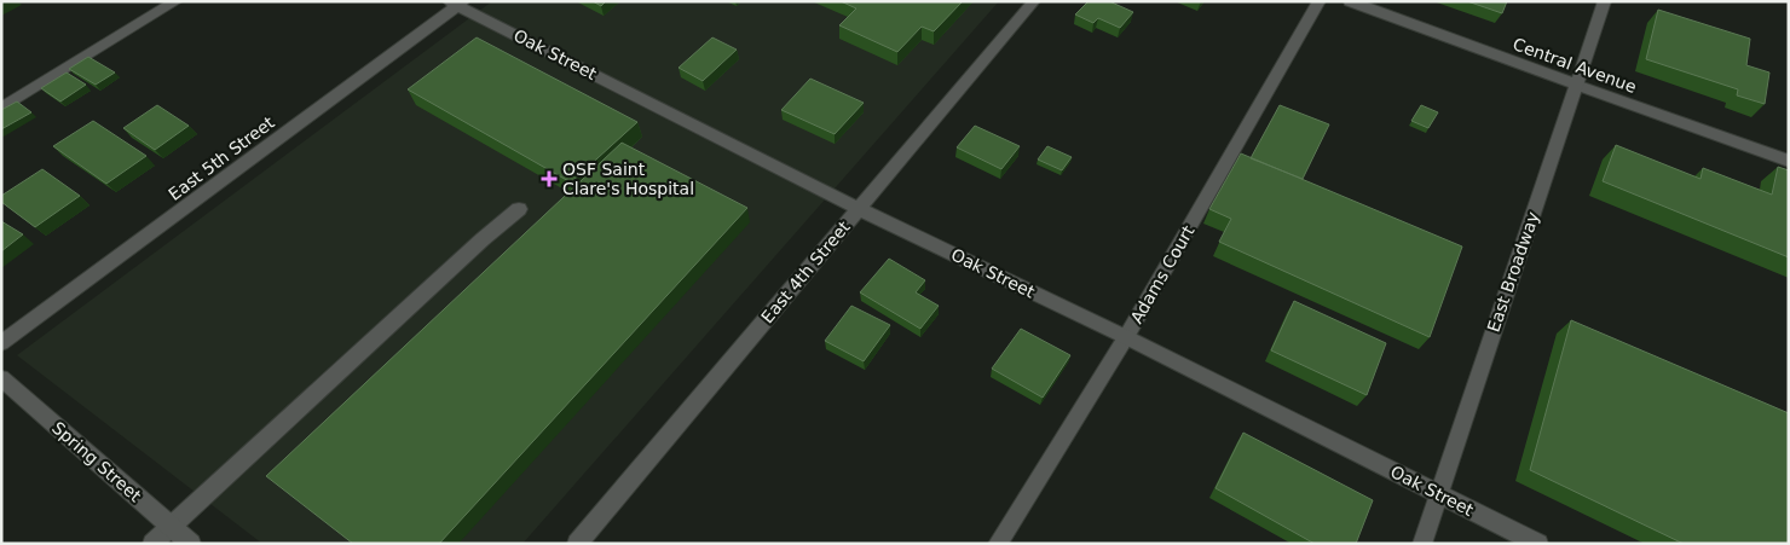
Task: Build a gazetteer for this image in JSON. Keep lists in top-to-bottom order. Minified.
{"streets":{"street":["Oak Street","Central Avenue","East 5th Street","East 4th Street","East Broadway","Adams Court","Spring Street"]},"crossings":[["Oak Street","East 5th Street"],["Oak Street","East 4th Street"],["Oak Street","East Broadway"],["Oak Street","Adams Court"],["Central Avenue","East Broadway"]],"places":{"health":["OSF Saint Clare's Hospital"]}}
